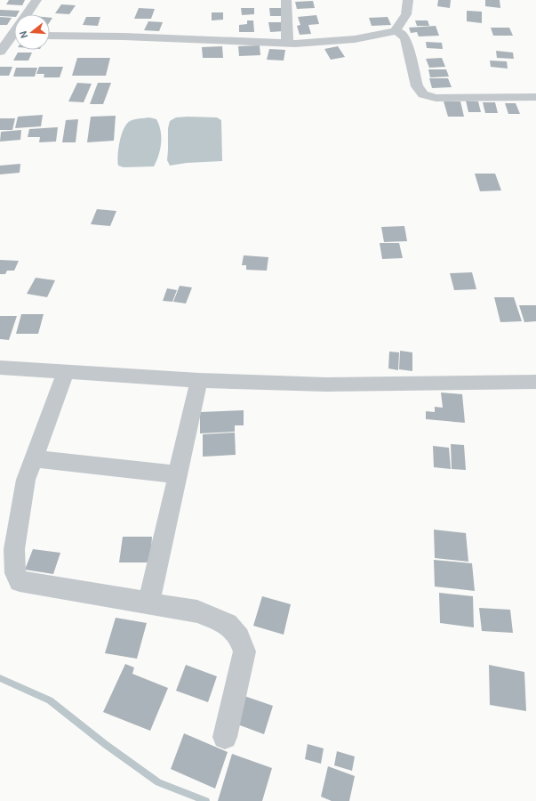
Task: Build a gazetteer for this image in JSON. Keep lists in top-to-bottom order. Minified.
{"north":"left"}
